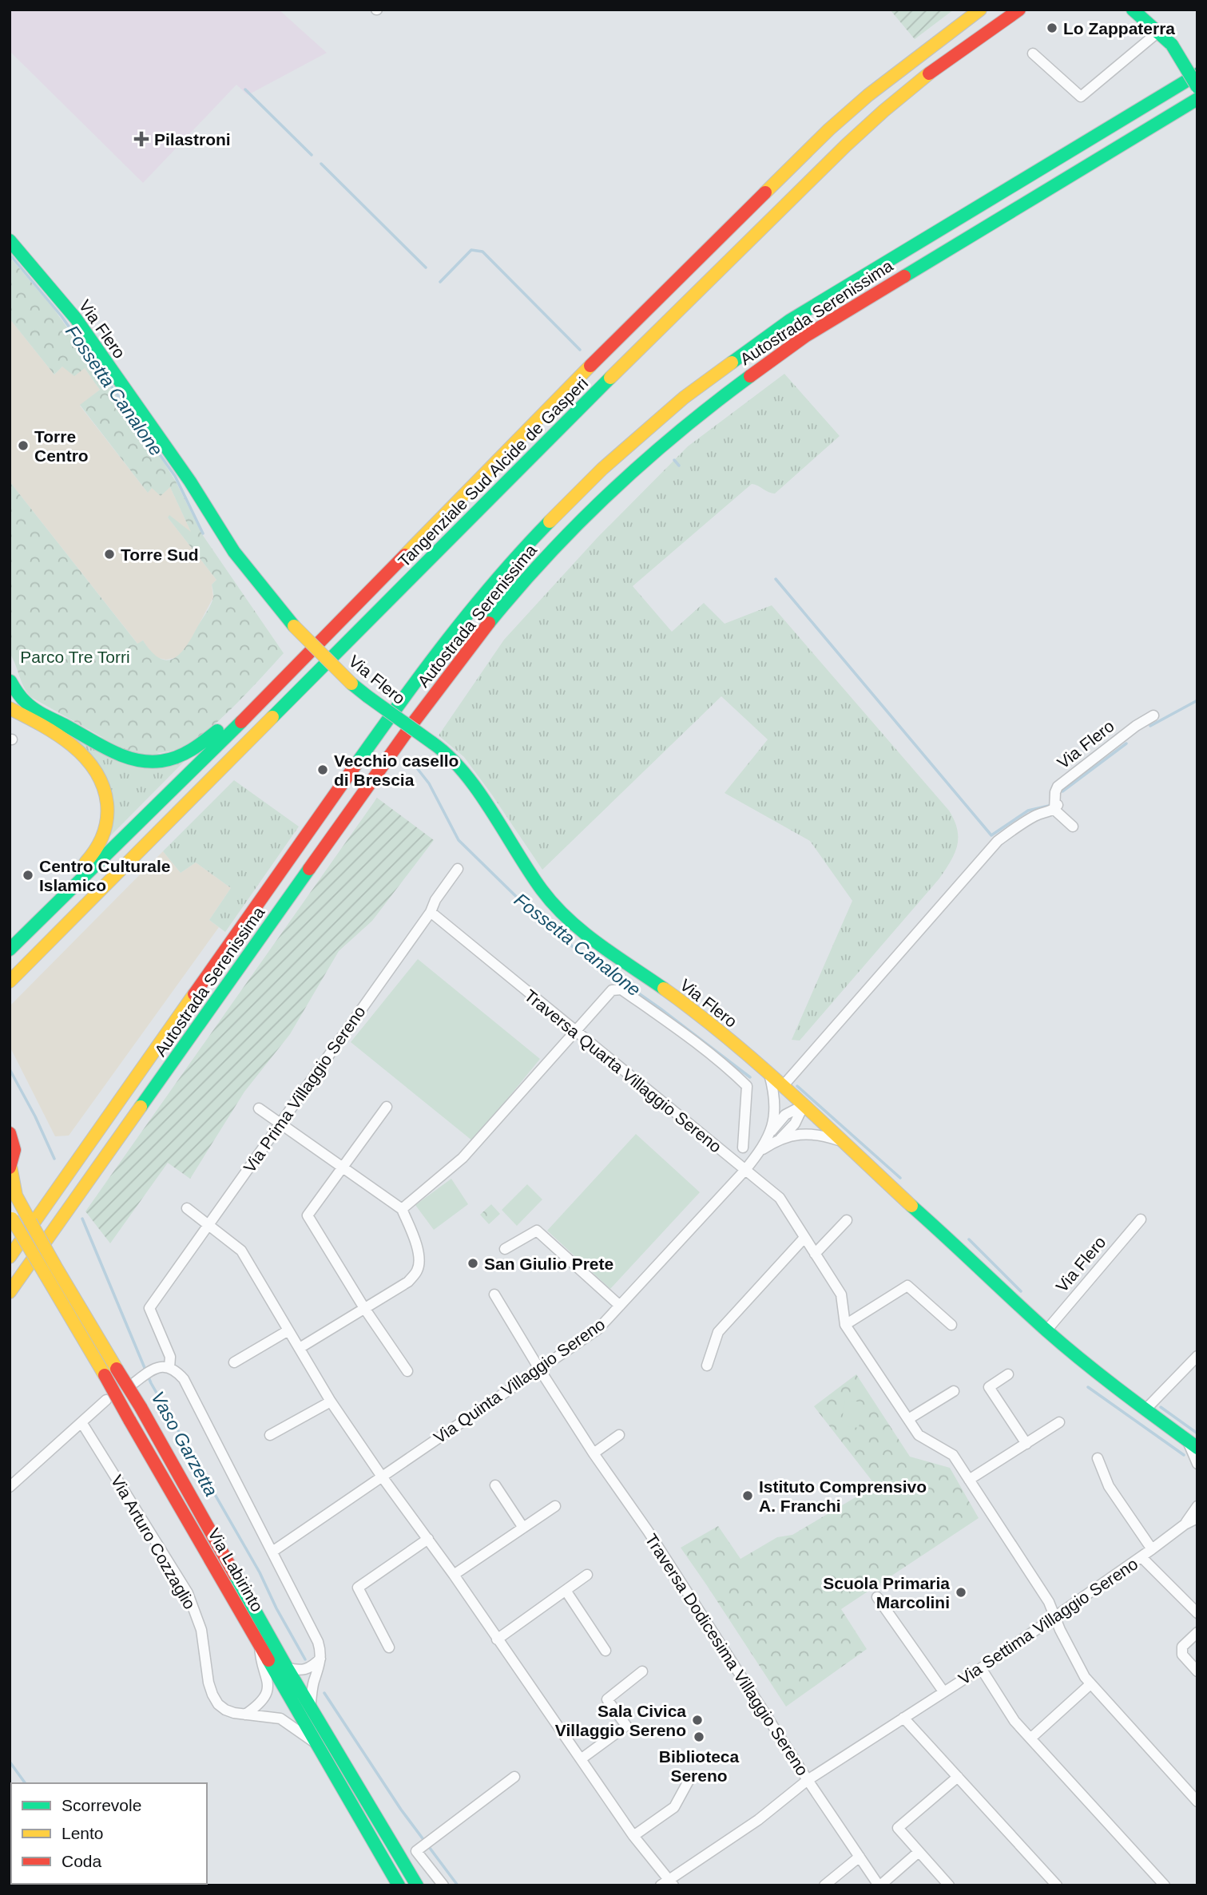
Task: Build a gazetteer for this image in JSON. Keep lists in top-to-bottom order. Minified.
{"streets":{"main road":["Autostrada Serenissima","Via Flero","Tangenziale Sud Alcide de Gasperi","Via Labirinto"],"street":["Traversa Quarta Villaggio Sereno","Via Prima Villaggio Sereno","Via Quinta Villaggio Sereno","Via Arturo Cozzaglio","Via Settima Villaggio Sereno","Traversa Dodicesima Villaggio Sereno"]},"crossings":[["Via Flero","Via Quinta Villaggio Sereno"],["Traversa Quarta Villaggio Sereno","Via Prima Villaggio Sereno"],["Traversa Quarta Villaggio Sereno","Via Quinta Villaggio Sereno"],["Traversa Quarta Villaggio Sereno","Via Settima Villaggio Sereno"],["Via Quinta Villaggio Sereno","Traversa Dodicesima Villaggio Sereno"],["Via Arturo Cozzaglio","Via Labirinto"],["Via Settima Villaggio Sereno","Traversa Dodicesima Villaggio Sereno"]],"water":["Fossetta Canalone","Vaso Garzetta"],"parks":["Parco Tre Torri"],"places":{"other":["Lo Zappaterra","Torre Centro","Torre Sud","Vecchio casello di Brescia","Centro Culturale Islamico","San Giulio Prete","Istituto Comprensivo A. Franchi","Scuola Primaria Marcolini","Sala Civica Villaggio Sereno","Biblioteca Sereno"],"health":["Pilastroni"]},"legend":["Scorrevole","Lento","Coda"]}
